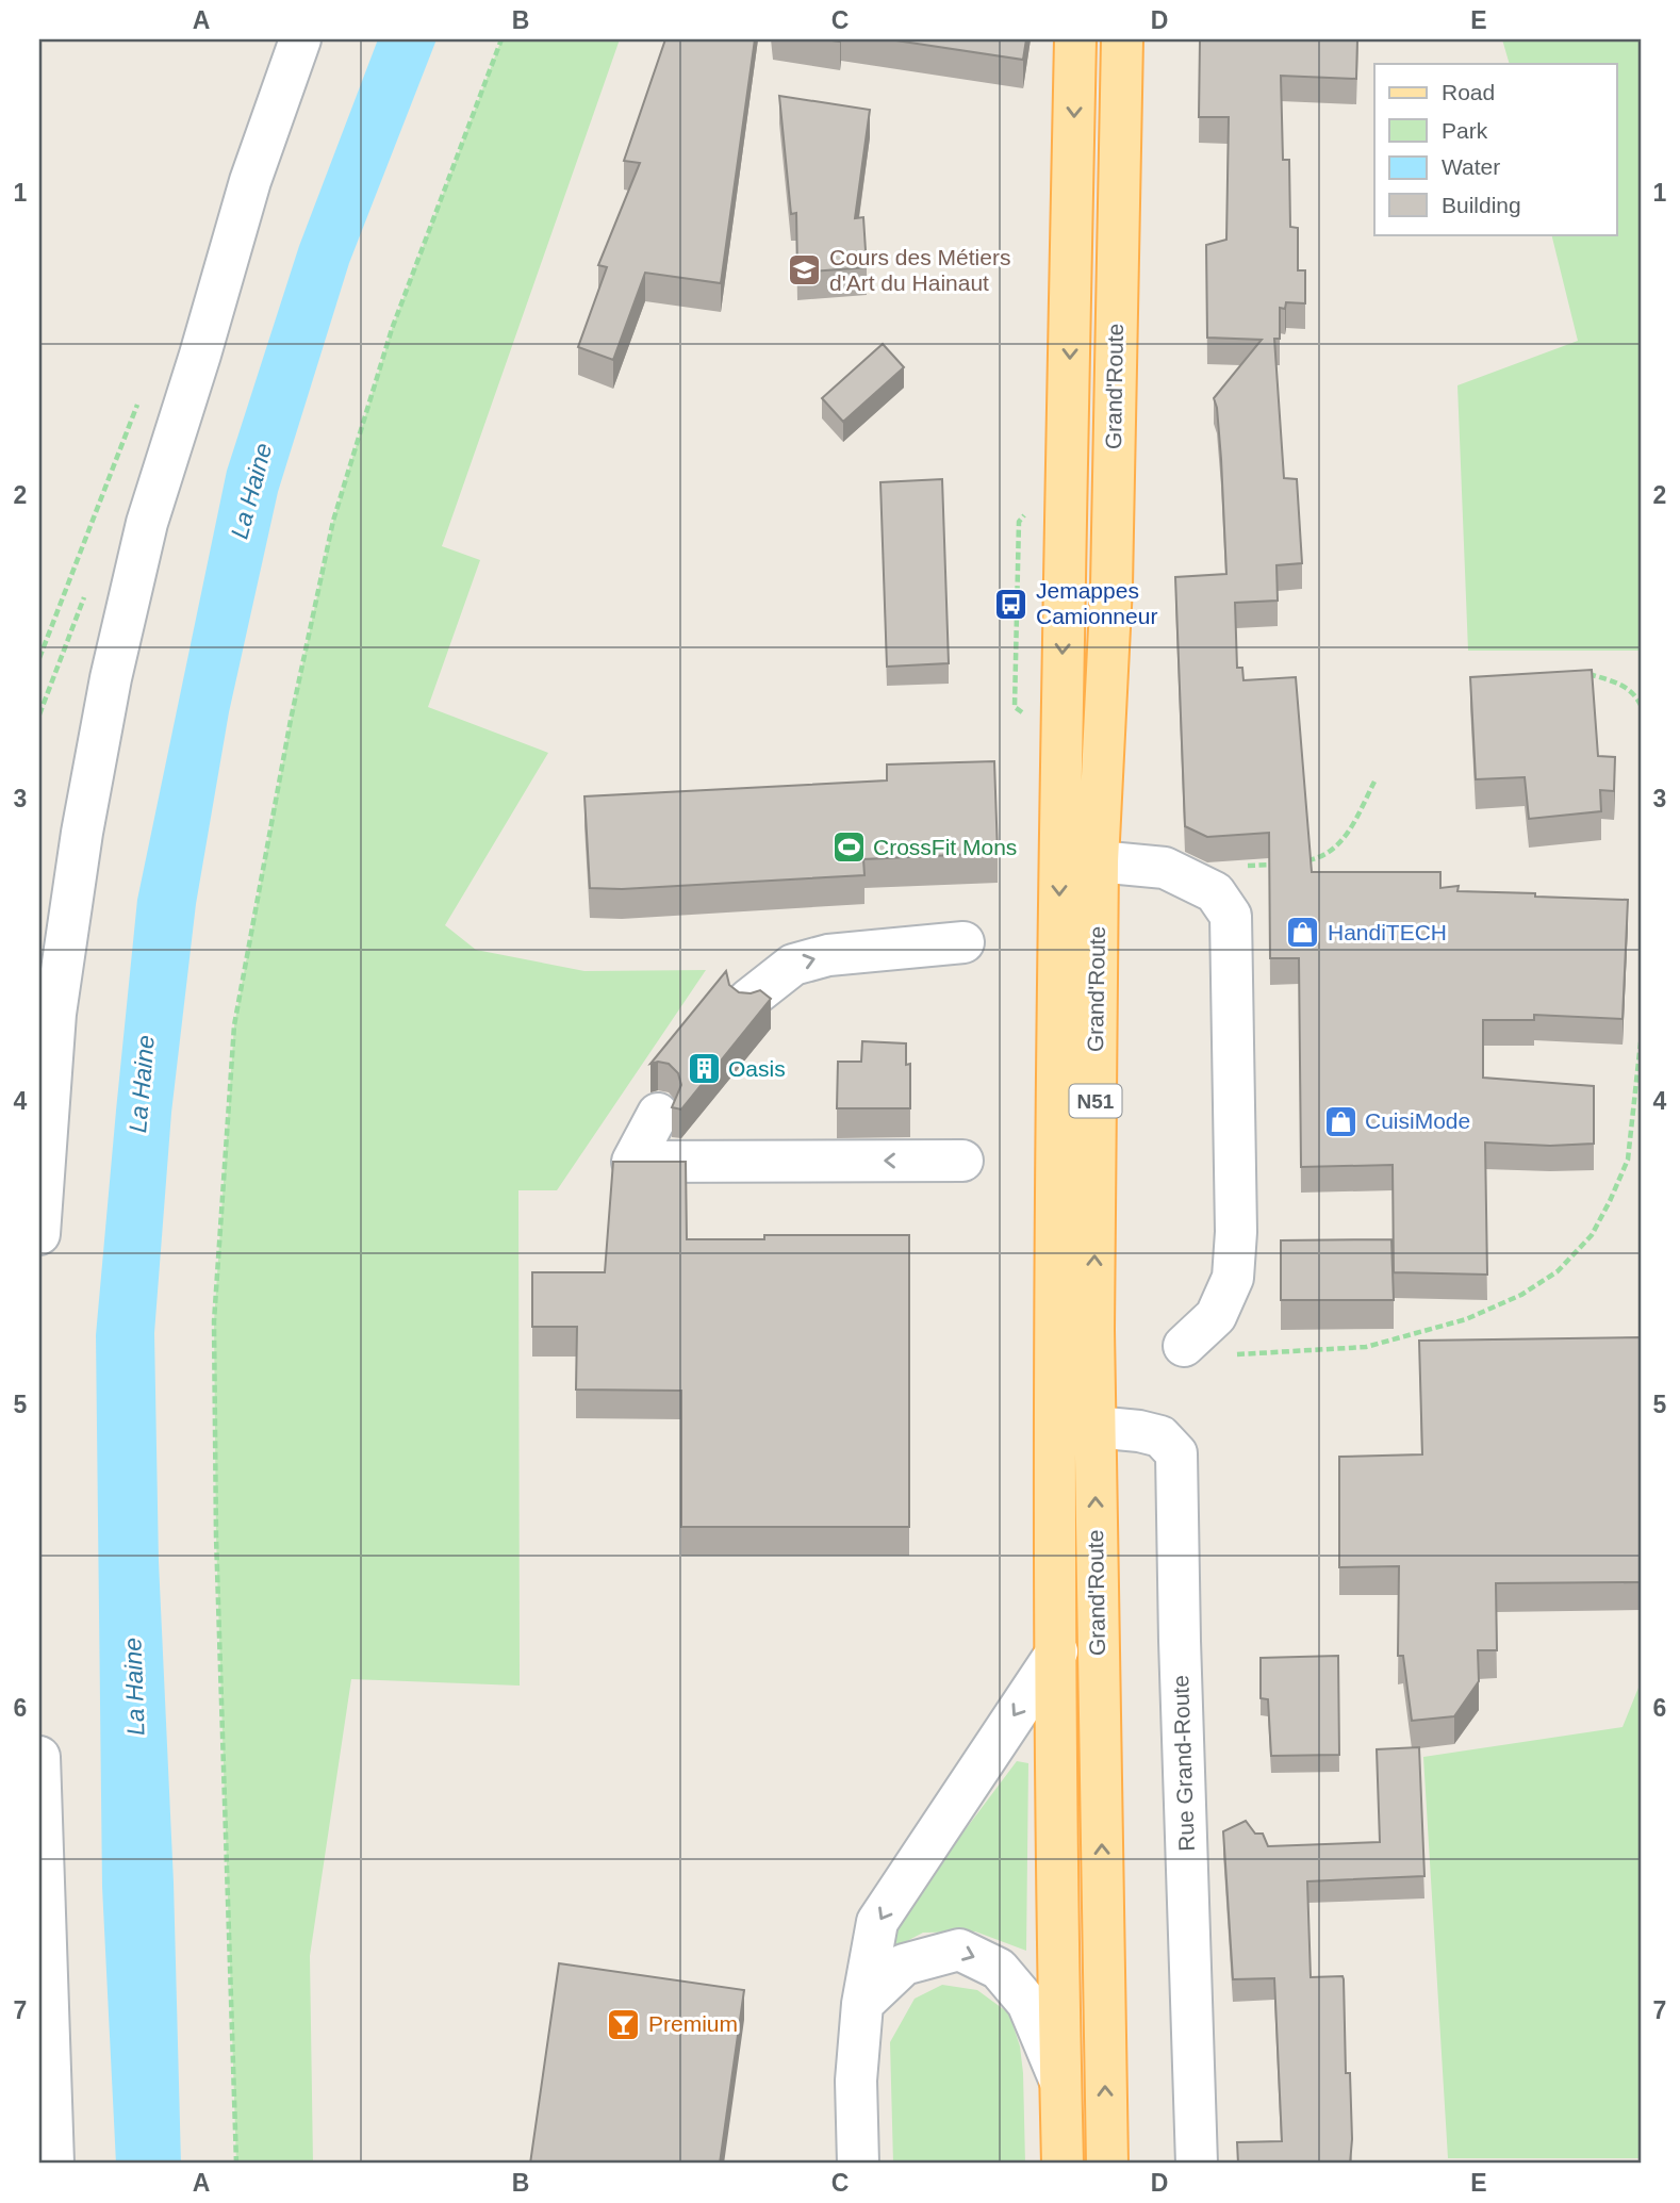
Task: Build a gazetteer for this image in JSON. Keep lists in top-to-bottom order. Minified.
{"streets":{"main road":["Grand'Route","N51"],"street":["Rue Grand-Route"]},"crossings":[["Grand'Route","Rue Grand-Route"]],"water":["La Haine"],"places":{"school or university":["Cours des Métiers d'Art du Hainaut"],"bus stop":["Jemappes Camionneur"],"sports":["CrossFit Mons"],"shop":["HandiTECH","CuisiMode"],"building":["Oasis"],"bar":["Premium"]},"legend":["Road","Park","Water","Building"],"grid":{"columns":["A","B","C","D","E"],"rows":["1","2","3","4","5","6","7"]}}
